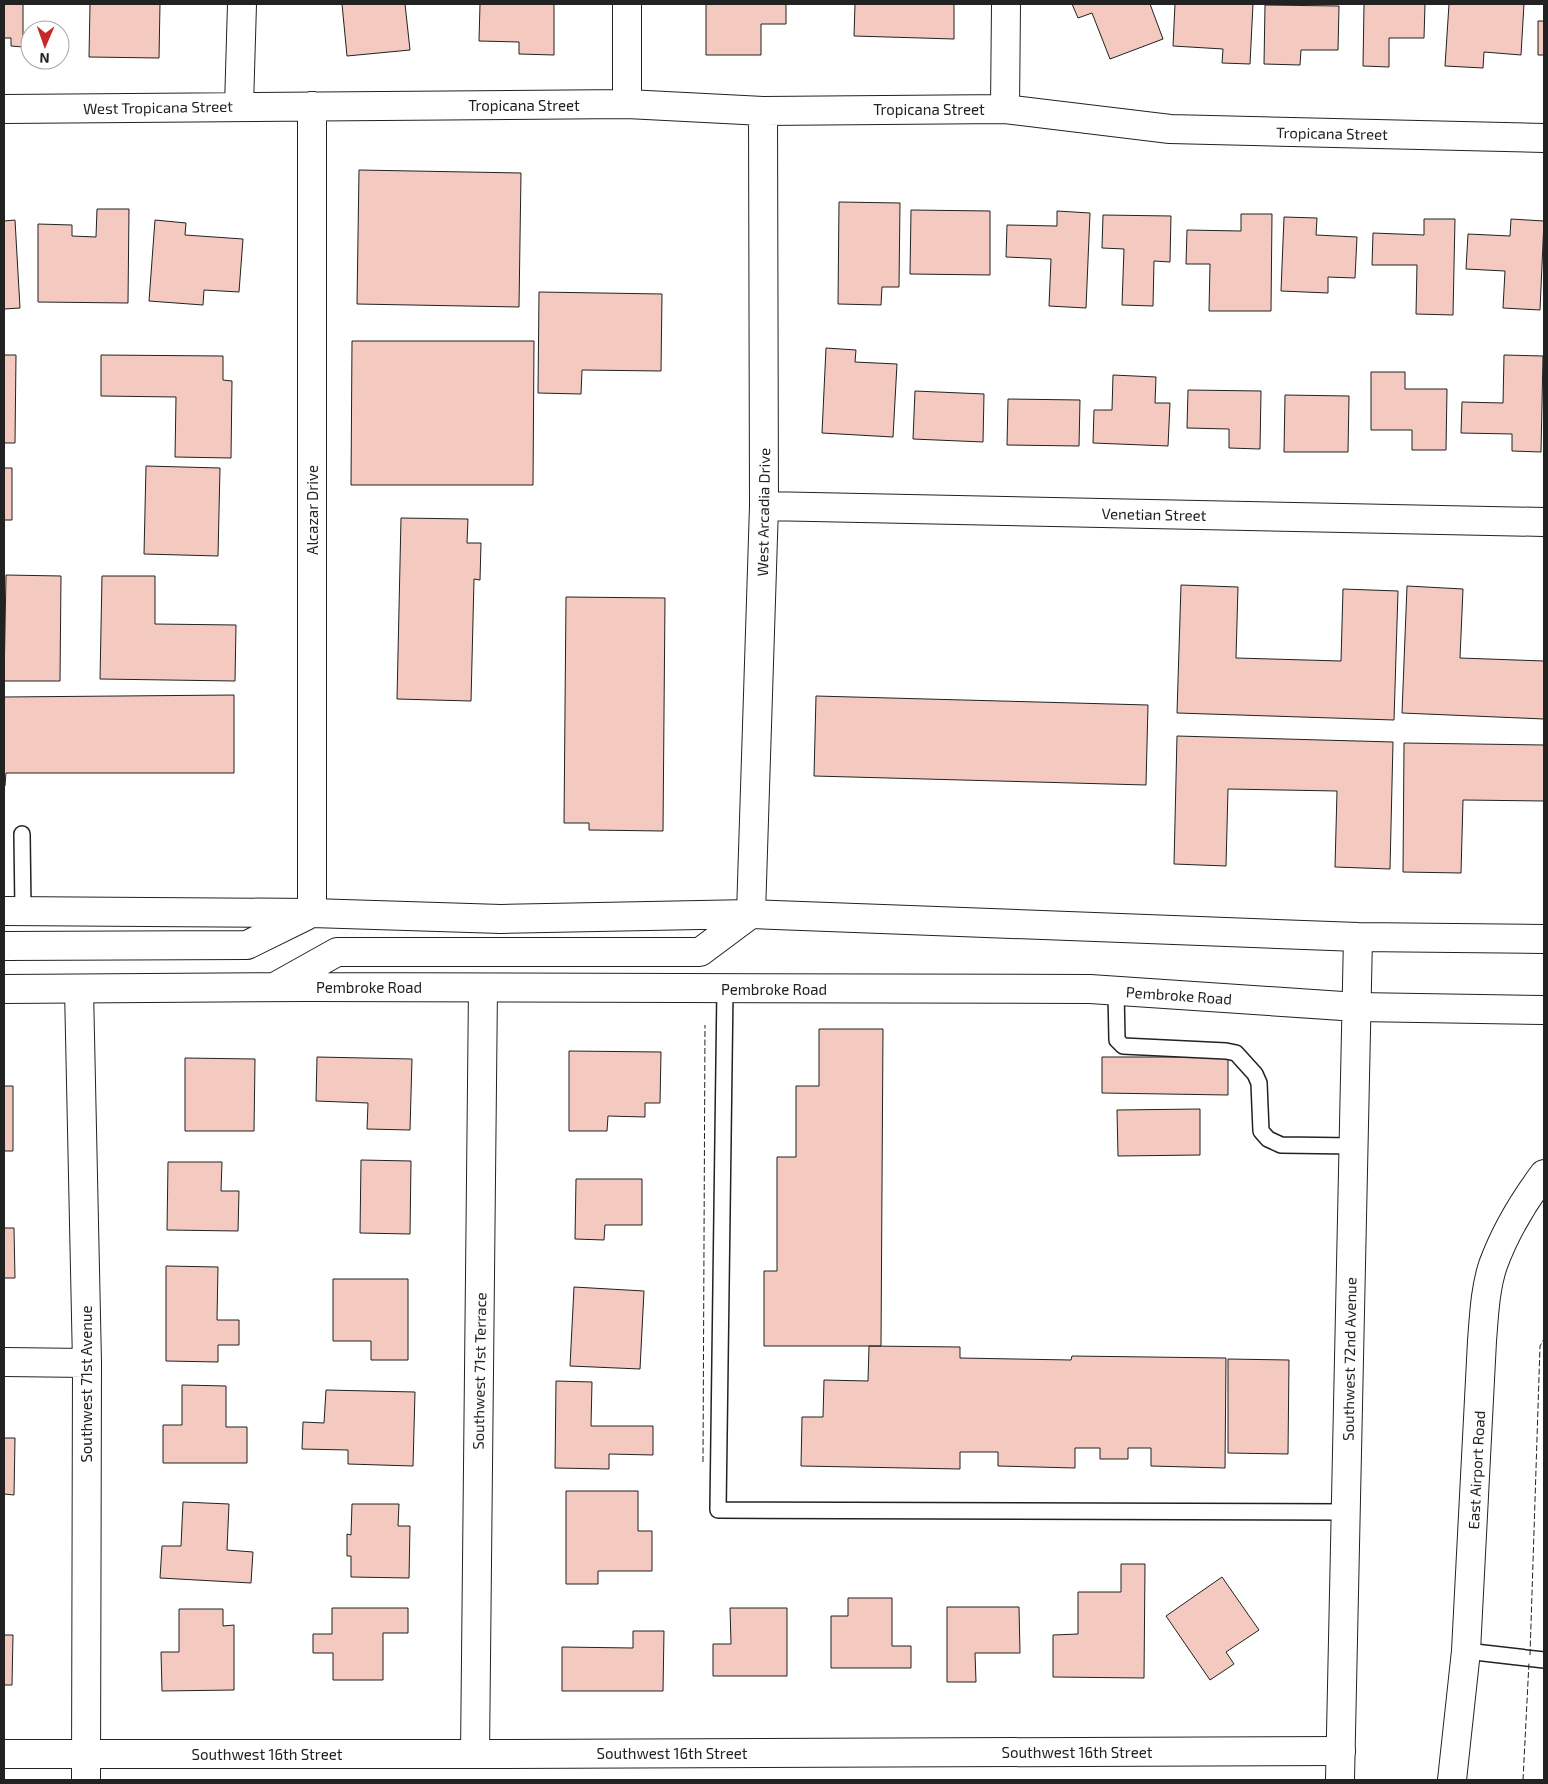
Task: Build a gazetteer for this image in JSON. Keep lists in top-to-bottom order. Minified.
{"streets":{"street":["Tropicana Street","West Tropicana Street","Alcazar Drive","West Arcadia Drive","Venetian Street","Pembroke Road","Southwest 72nd Avenue","Southwest 71st Terrace","Southwest 71st Avenue","East Airport Road","Southwest 16th Street"]},"crossings":[["Tropicana Street","West Tropicana Street"],["Tropicana Street","Alcazar Drive"],["Tropicana Street","West Arcadia Drive"],["West Tropicana Street","Alcazar Drive"],["West Arcadia Drive","Venetian Street"],["Pembroke Road","Southwest 72nd Avenue"],["Pembroke Road","Southwest 71st Terrace"],["Pembroke Road","Southwest 71st Avenue"],["Southwest 72nd Avenue","Southwest 16th Street"],["Southwest 71st Terrace","Southwest 16th Street"],["Southwest 71st Avenue","Southwest 16th Street"]],"north":"bottom"}
